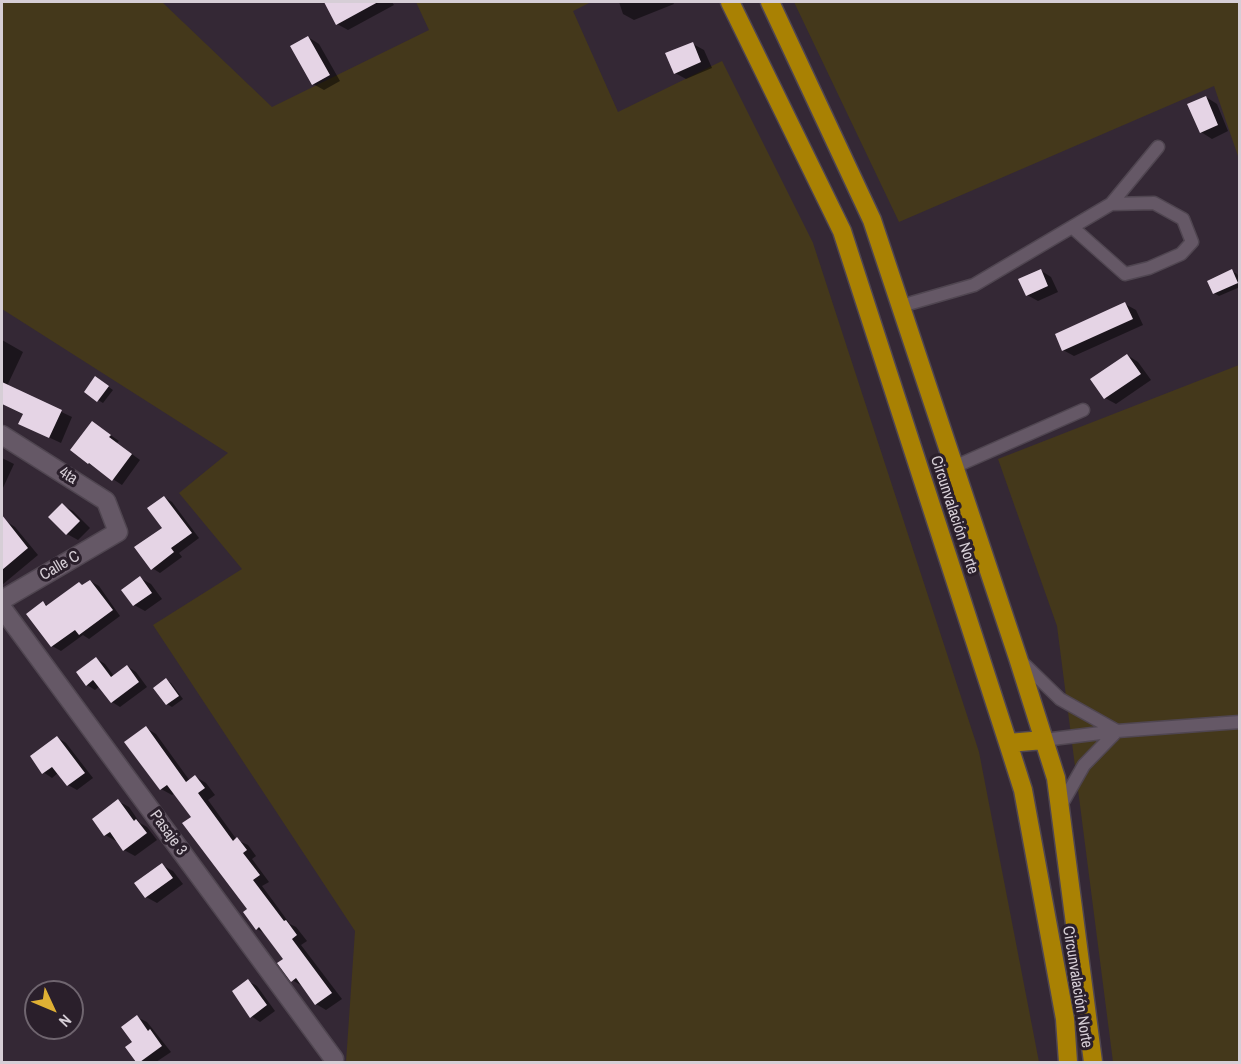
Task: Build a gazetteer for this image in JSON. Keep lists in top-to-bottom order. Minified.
{"streets":{"highway":["Circunvalación Norte"],"street":["4ta","Calle C","Pasaje 3"]},"crossings":[["4ta","Calle C"]],"north":"bottom right"}
